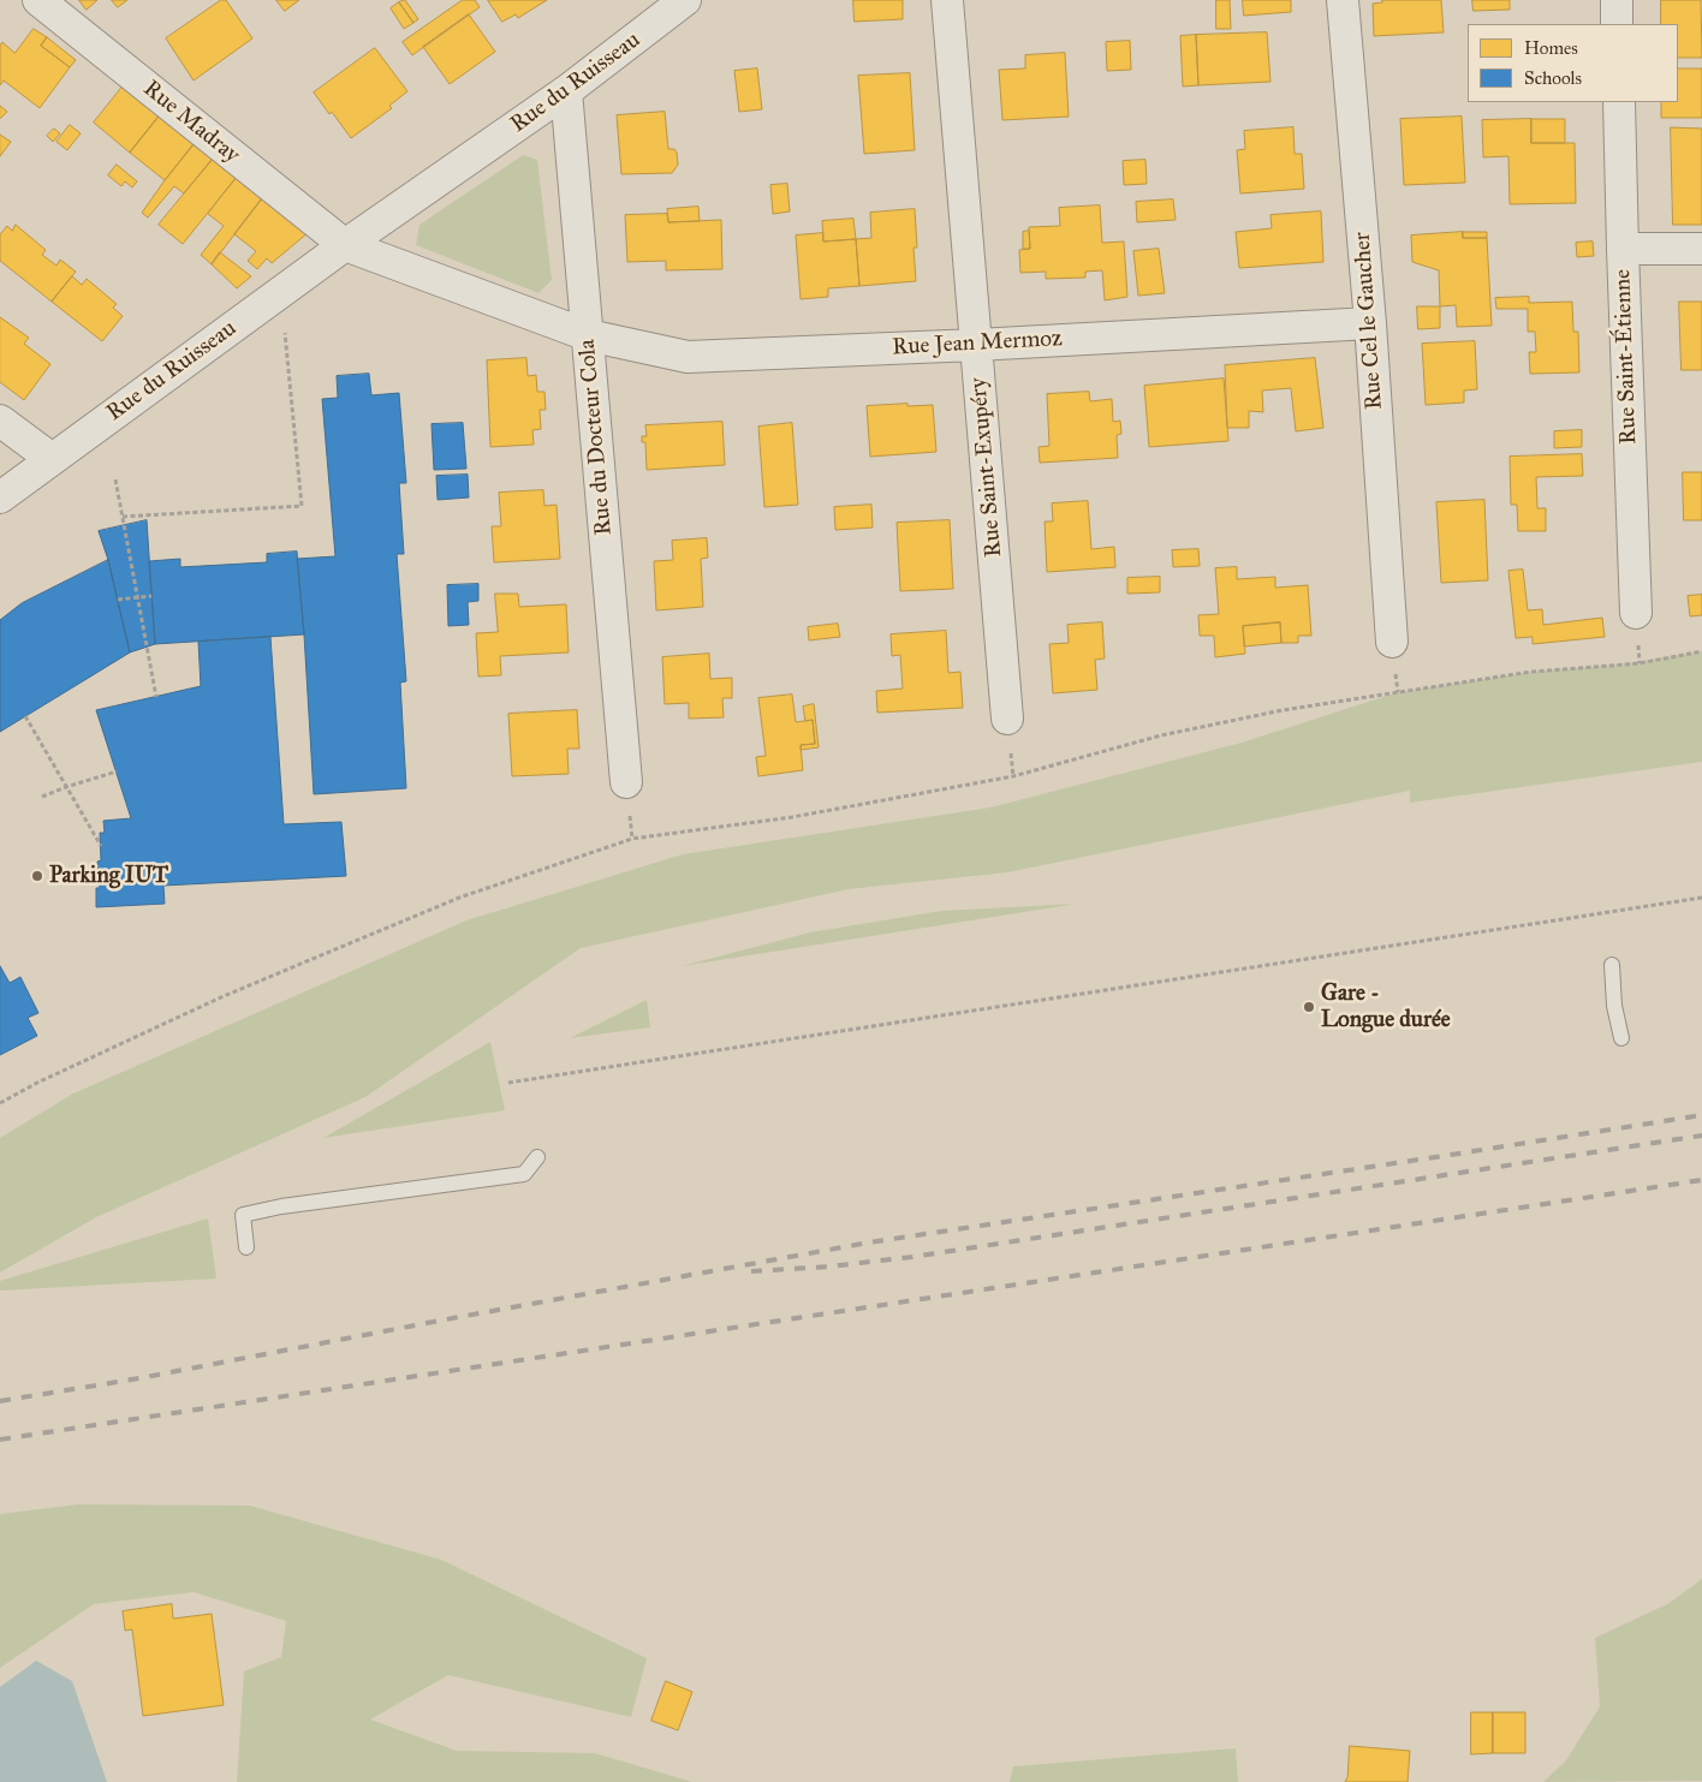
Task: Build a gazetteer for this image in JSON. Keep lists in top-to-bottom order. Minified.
{"streets":{"street":["Rue du Ruisseau","Rue Madray","Rue Cel le Gaucher","Rue Jean Mermoz","Rue Saint-Étienne","Rue du Docteur Cola","Rue Saint-Exupéry"]},"crossings":[["Rue du Ruisseau","Rue Madray"],["Rue du Ruisseau","Rue du Docteur Cola"],["Rue Cel le Gaucher","Rue Jean Mermoz"],["Rue Jean Mermoz","Rue du Docteur Cola"],["Rue Jean Mermoz","Rue Saint-Exupéry"]],"places":["Parking IUT","Gare - Longue durée"],"legend":["Homes","Schools"]}
